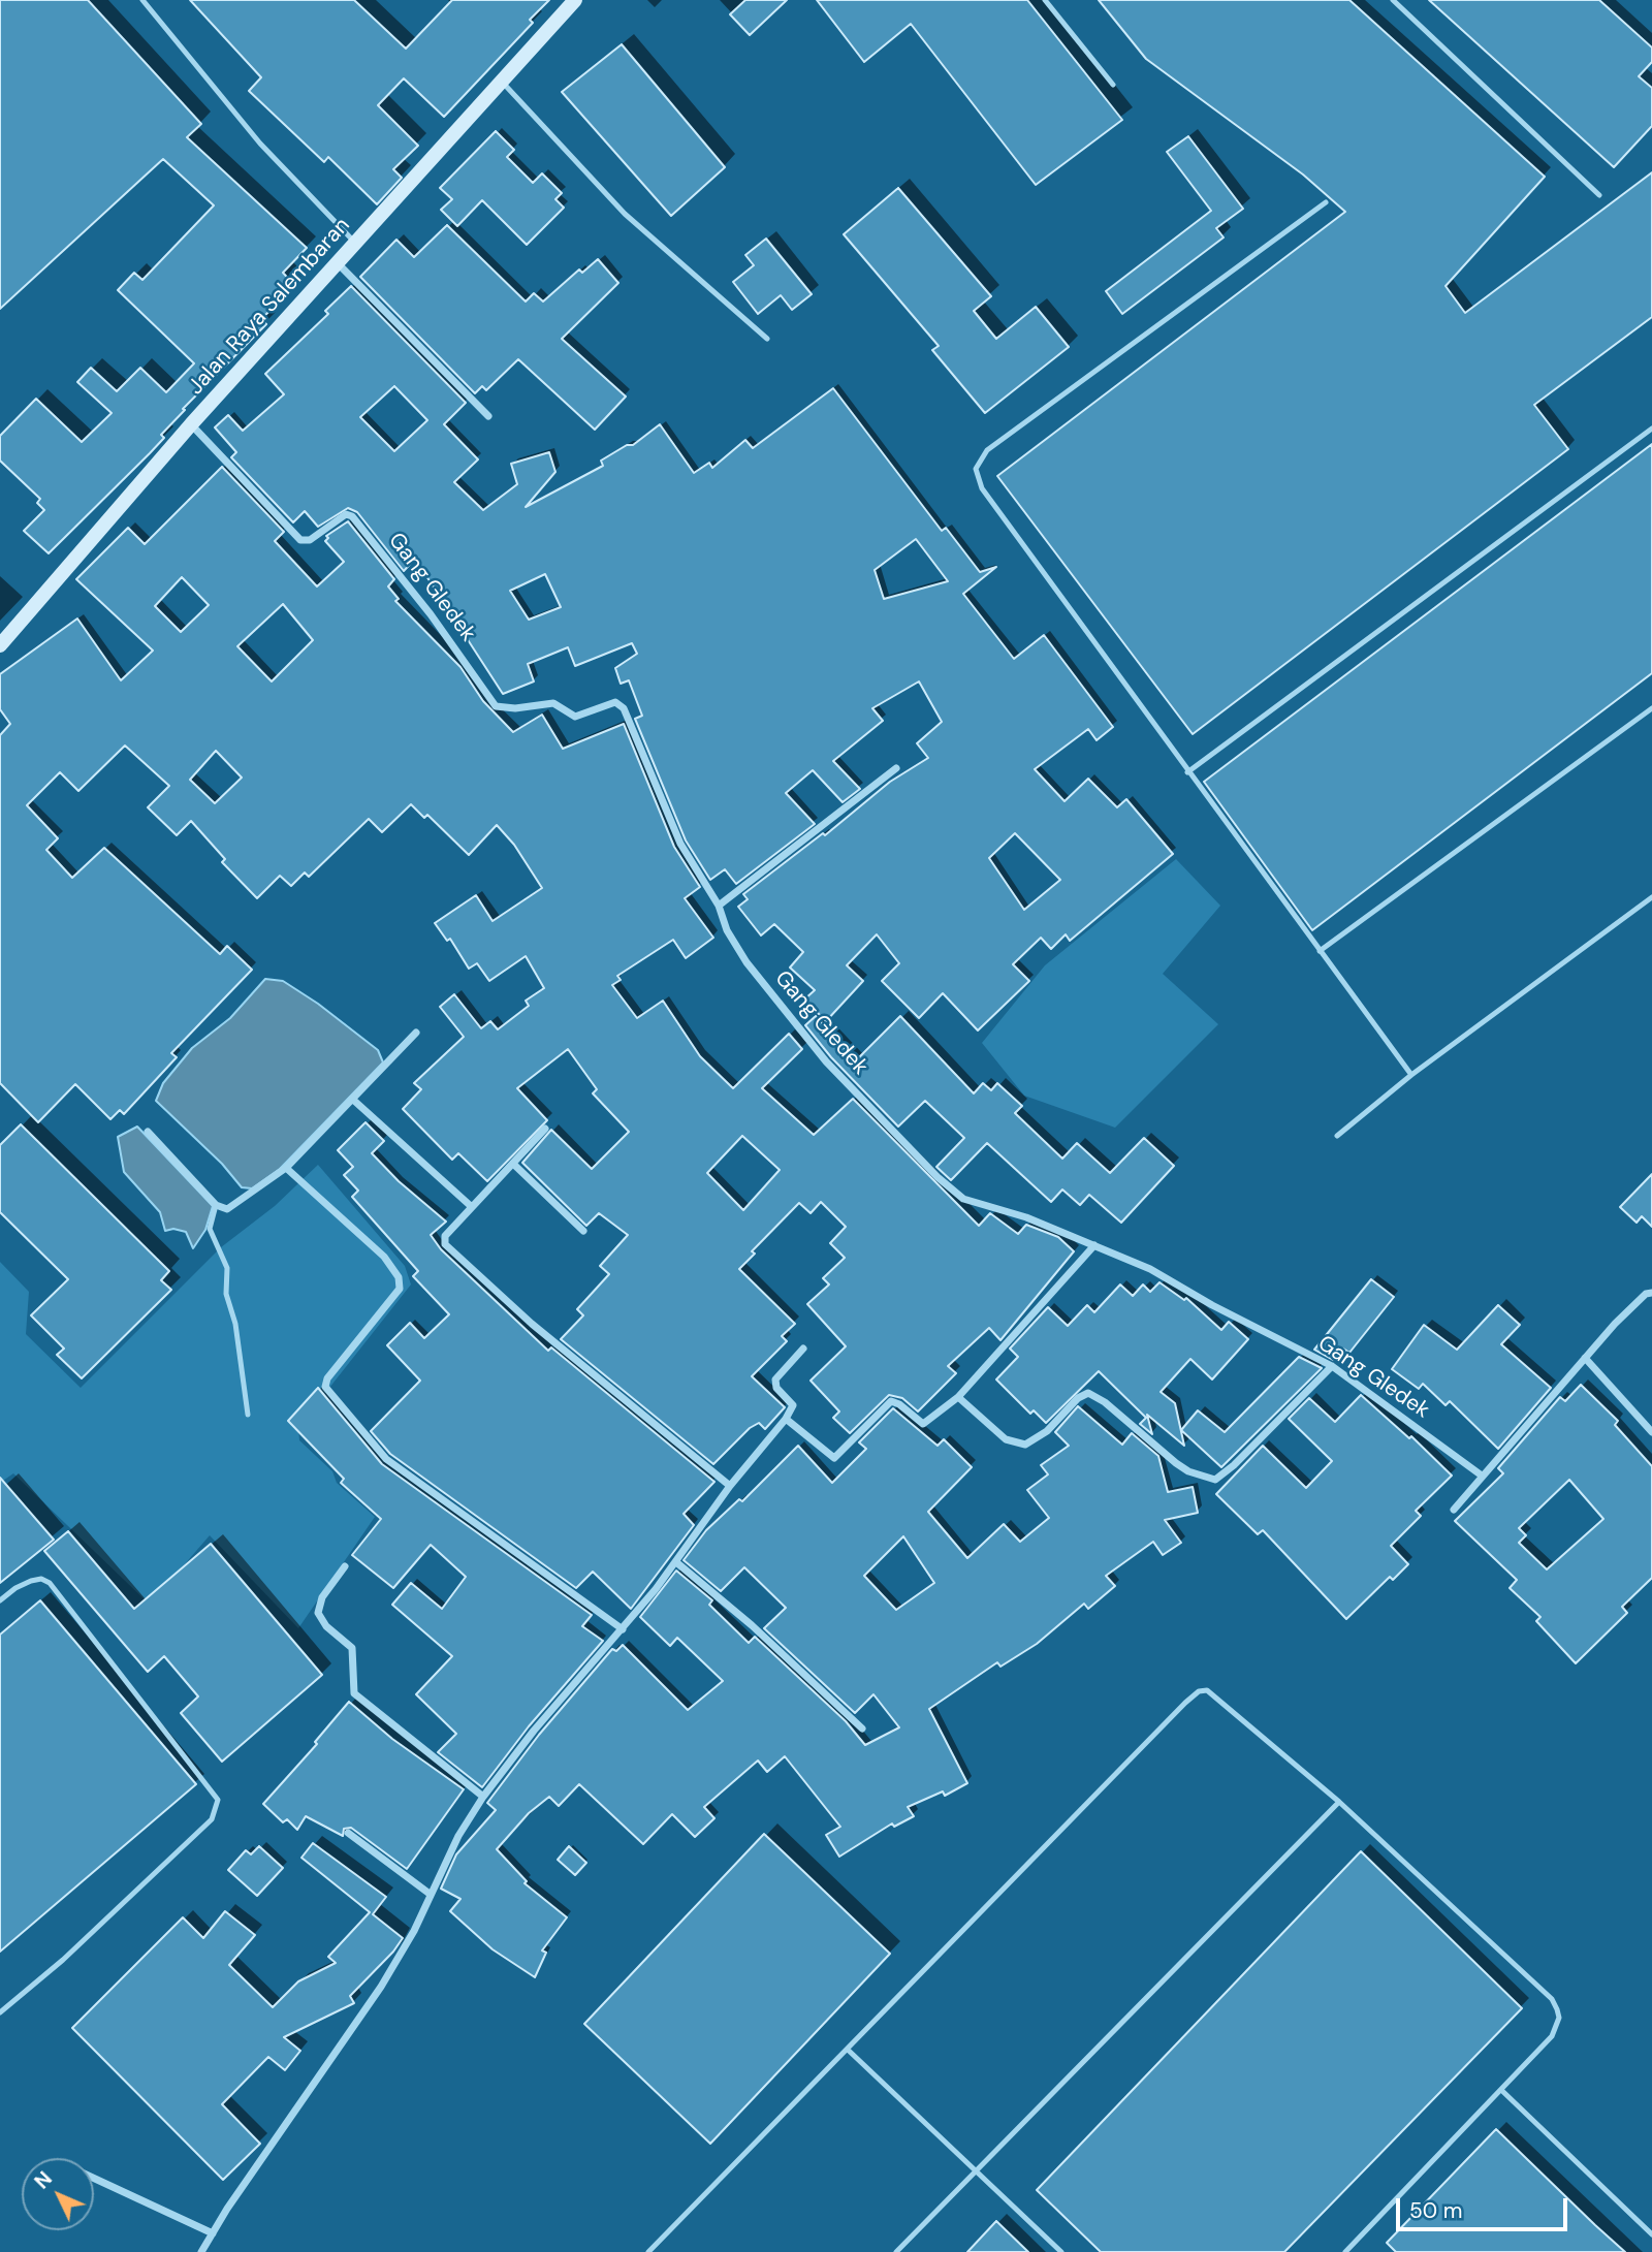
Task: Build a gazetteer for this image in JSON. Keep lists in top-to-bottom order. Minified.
{"streets":{"main road":["Jalan Raya Salembaran"],"street":["Gang Gledek"]},"crossings":[["Jalan Raya Salembaran","Gang Gledek"]],"scale_bar":"50 m","north":"top left"}
